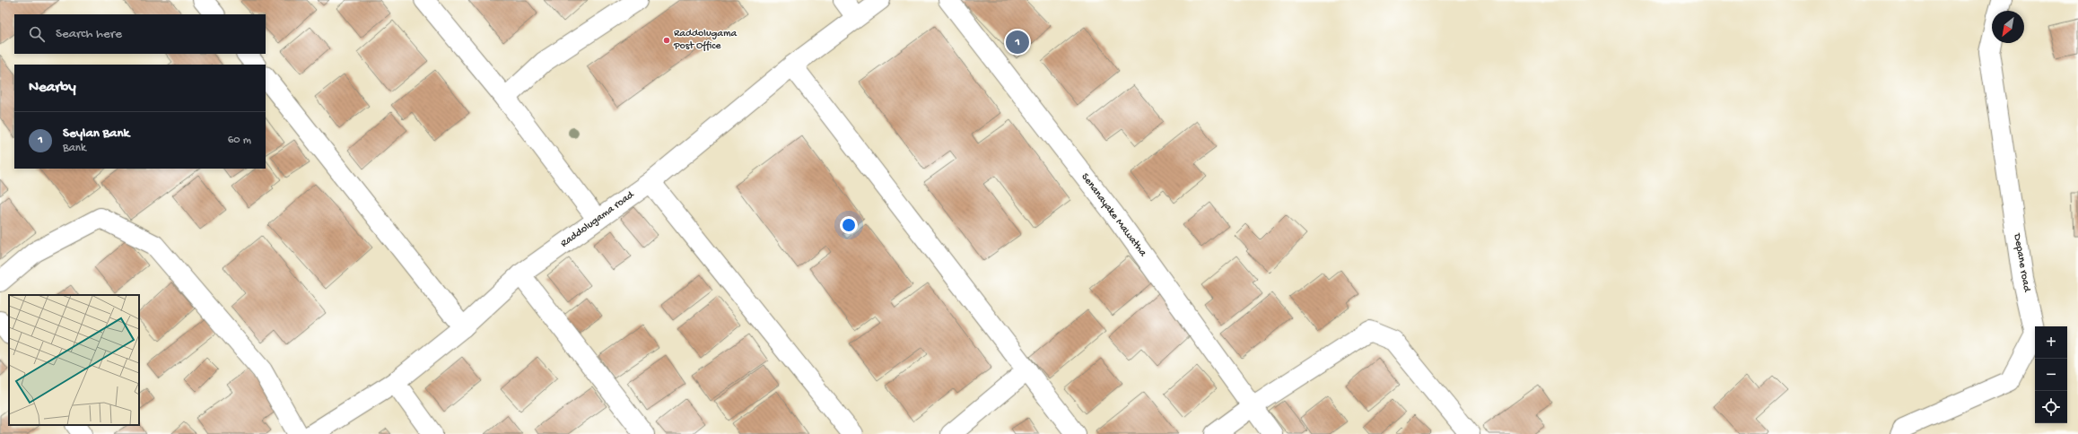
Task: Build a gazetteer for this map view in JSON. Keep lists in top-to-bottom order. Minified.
{"streets":{"street":["Senanayake Mawatha","Raddolugama road","Depane road"]},"places":["Raddolugama Post Office"],"north":"bottom left","page":{"search":"Search here","pins":"1","heading":"Nearby","list":[{"mark":"1","name":"Seylan Bank","note":"Bank","value":"60 m"}],"map_buttons":["+","−"]}}
